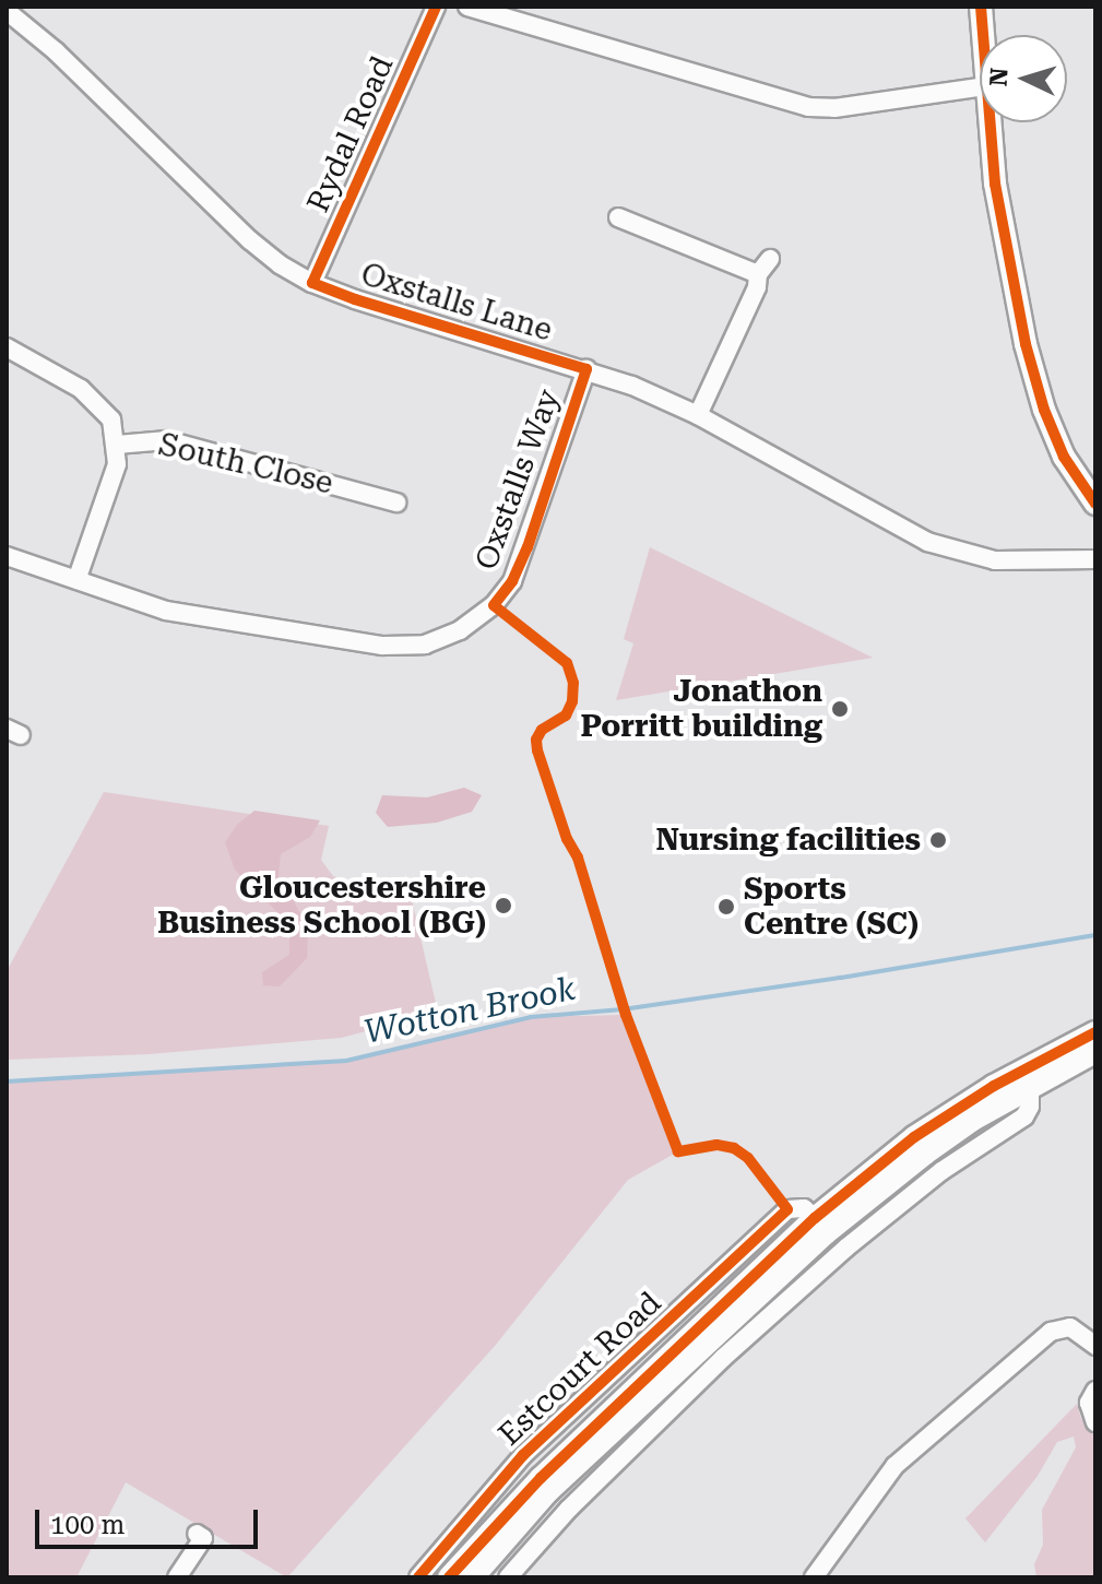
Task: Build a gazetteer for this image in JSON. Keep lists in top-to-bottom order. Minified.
{"streets":{"main road":["Estcourt Road"],"street":["Rydal Road","Oxstalls Lane","South Close","Oxstalls Way"]},"crossings":[["Rydal Road","Oxstalls Lane"],["Oxstalls Lane","Oxstalls Way"]],"water":["Wotton Brook"],"places":["Jonathon Porritt building","Nursing facilities","Gloucestershire Business School (BG)","Sports Centre (SC)"],"scale_bar":"100 m","north":"left"}
